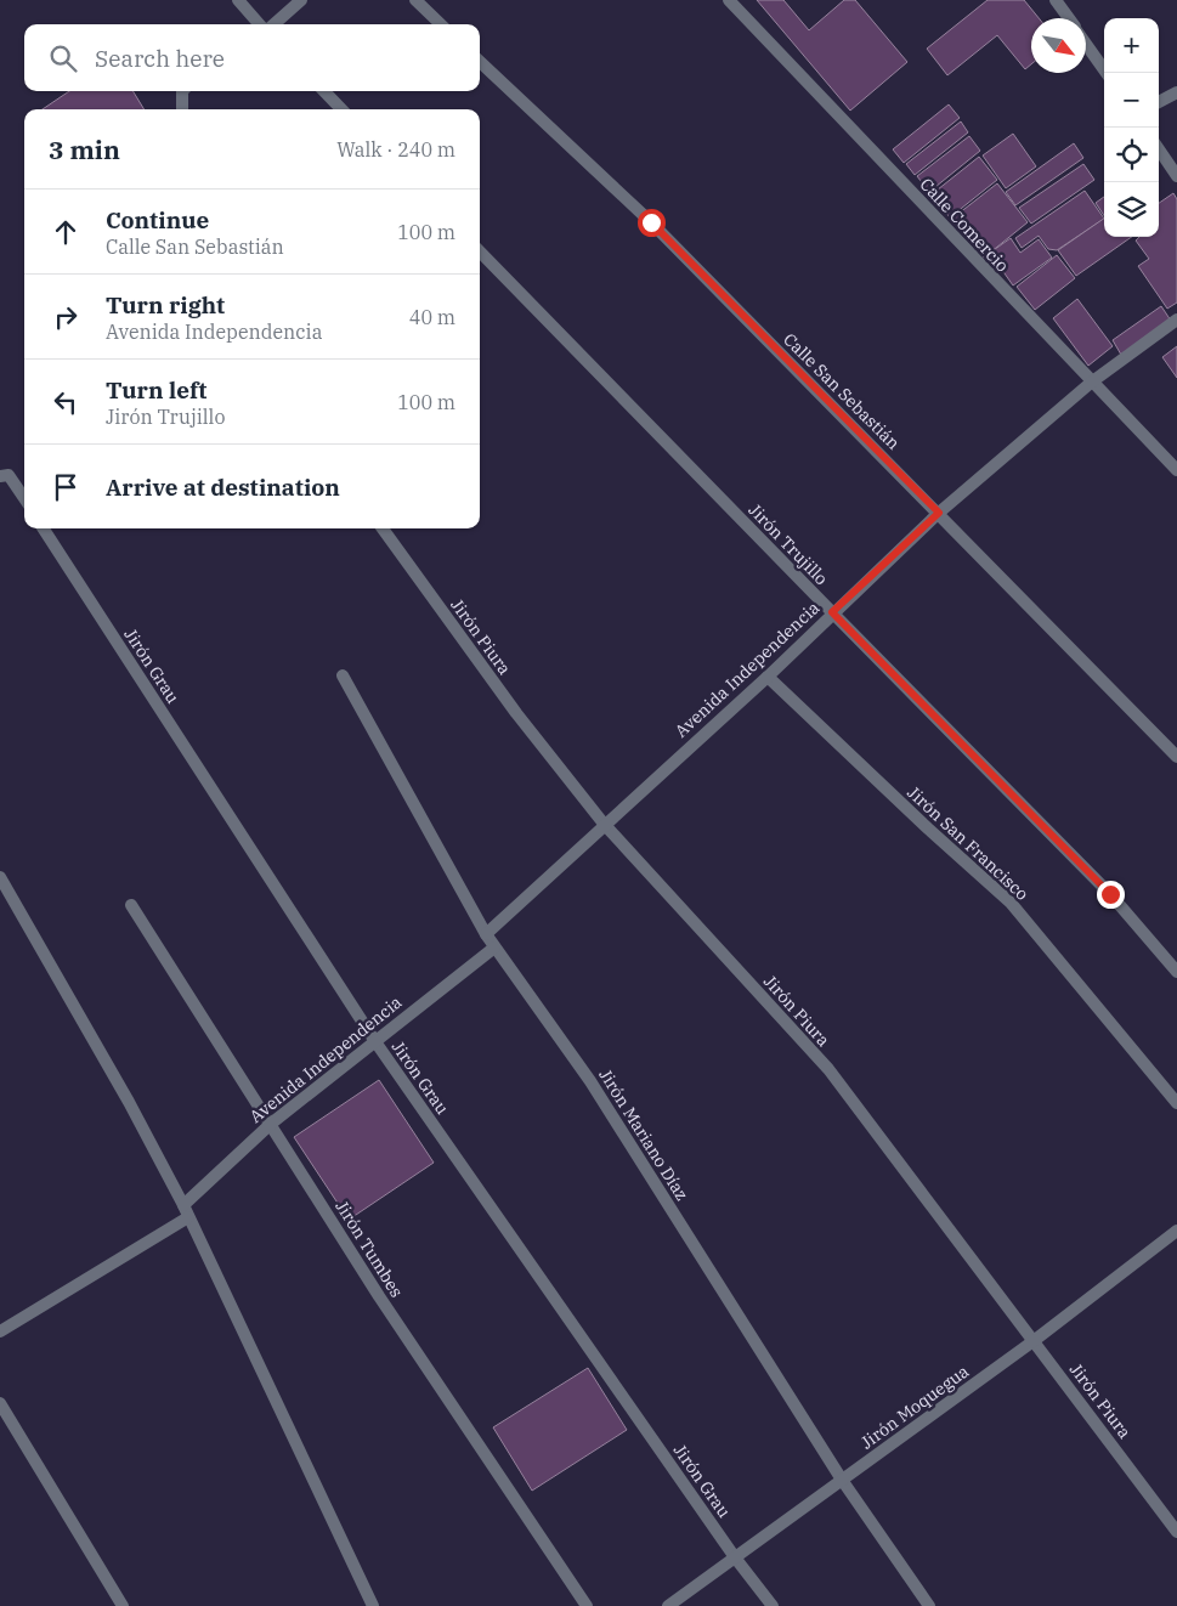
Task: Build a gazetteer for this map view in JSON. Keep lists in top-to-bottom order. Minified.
{"streets":{"street":["Calle Comercio","Calle San Sebastián","Jirón Trujillo","Jirón Piura","Jirón Grau","Avenida Independencia","Jirón San Francisco","Jirón Mariano Díaz","Jirón Tumbes","Jirón Moquegua"]},"crossings":[["Calle Comercio","Avenida Independencia"],["Calle San Sebastián","Avenida Independencia"],["Jirón Trujillo","Avenida Independencia"],["Jirón Piura","Avenida Independencia"],["Jirón Piura","Jirón Moquegua"],["Jirón Grau","Avenida Independencia"],["Jirón Grau","Jirón Moquegua"],["Avenida Independencia","Jirón San Francisco"],["Avenida Independencia","Jirón Mariano Díaz"],["Avenida Independencia","Jirón Tumbes"],["Jirón Mariano Díaz","Jirón Moquegua"]],"north":"bottom right","page":{"map_buttons":["+","−"],"search":"Search here","heading":["3 min","Walk · 240 m"],"list":[["Continue","Calle San Sebastián","100 m"],["Turn right","Avenida Independencia","40 m"],["Turn left","Jirón Trujillo","100 m"],"Arrive at destination"]}}
